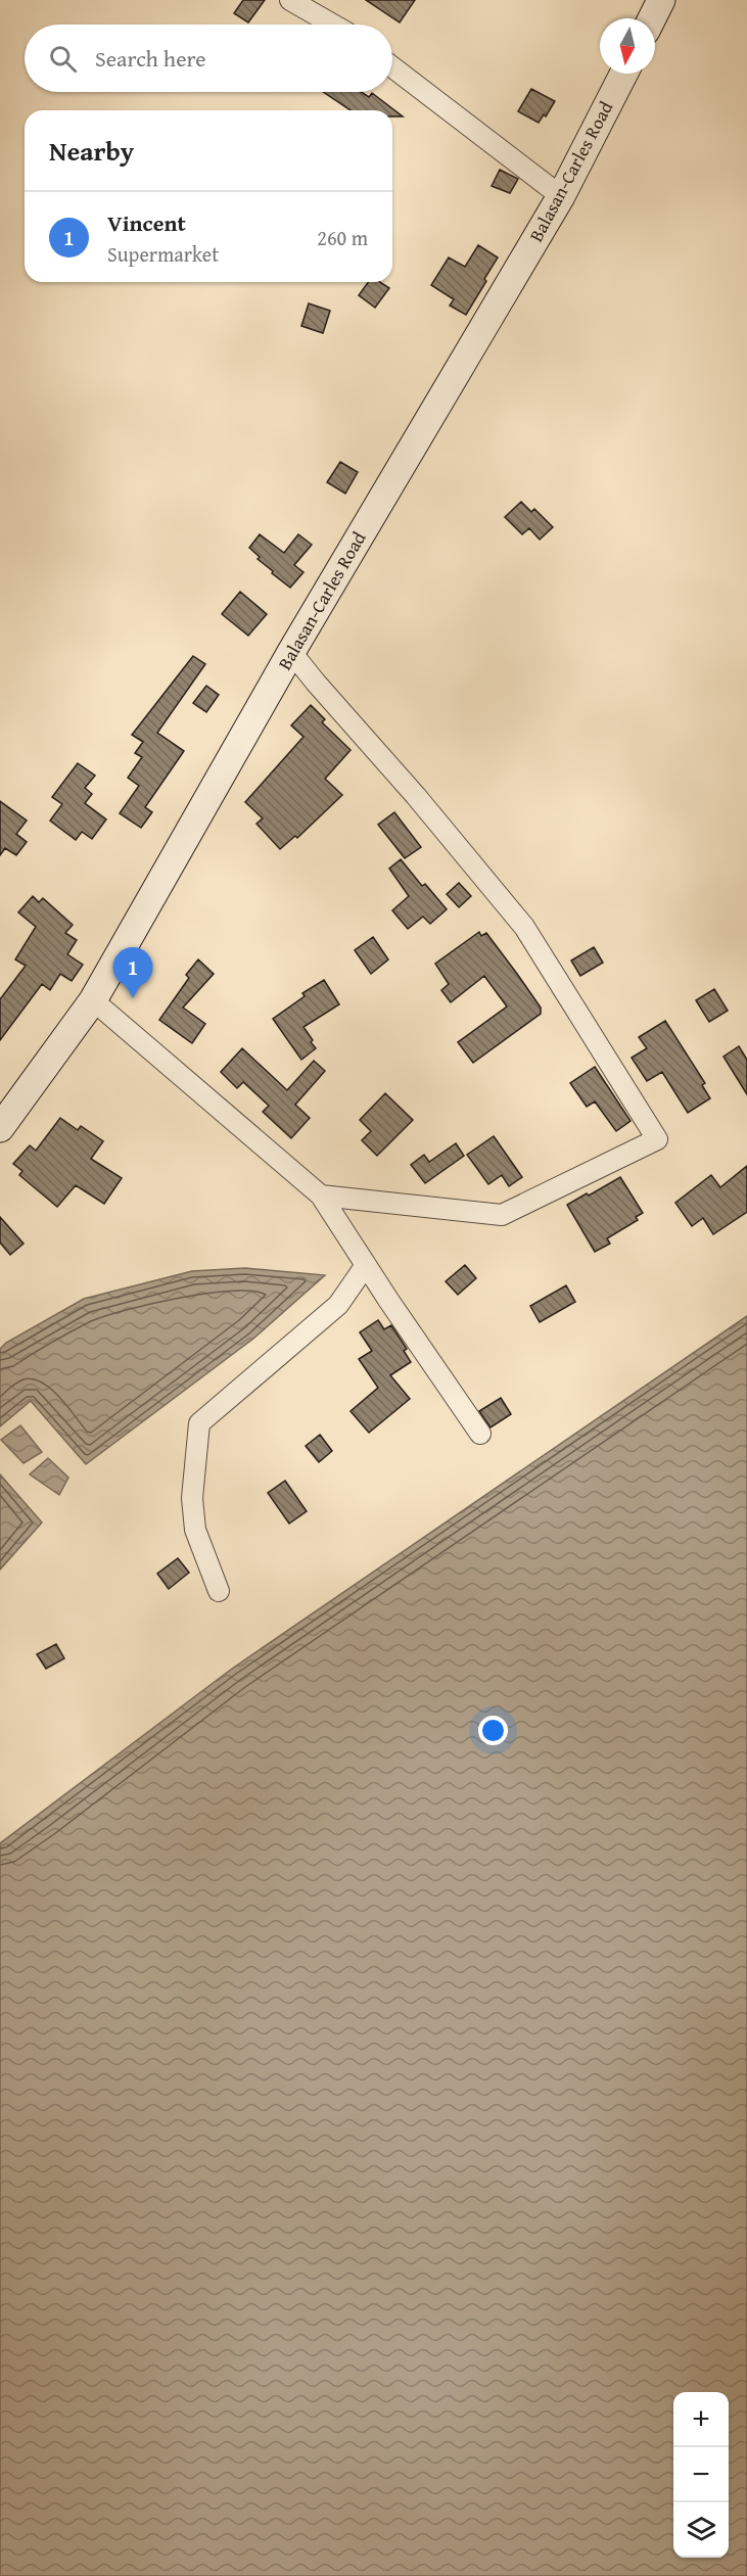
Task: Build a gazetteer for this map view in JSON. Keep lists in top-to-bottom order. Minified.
{"streets":{"main road":["Balasan-Carles Road"]},"north":"bottom","page":{"search":"Search here","heading":"Nearby","list":[{"mark":"1","name":"Vincent","note":"Supermarket","value":"260 m"}],"pins":"1","map_buttons":["+","−"]}}
